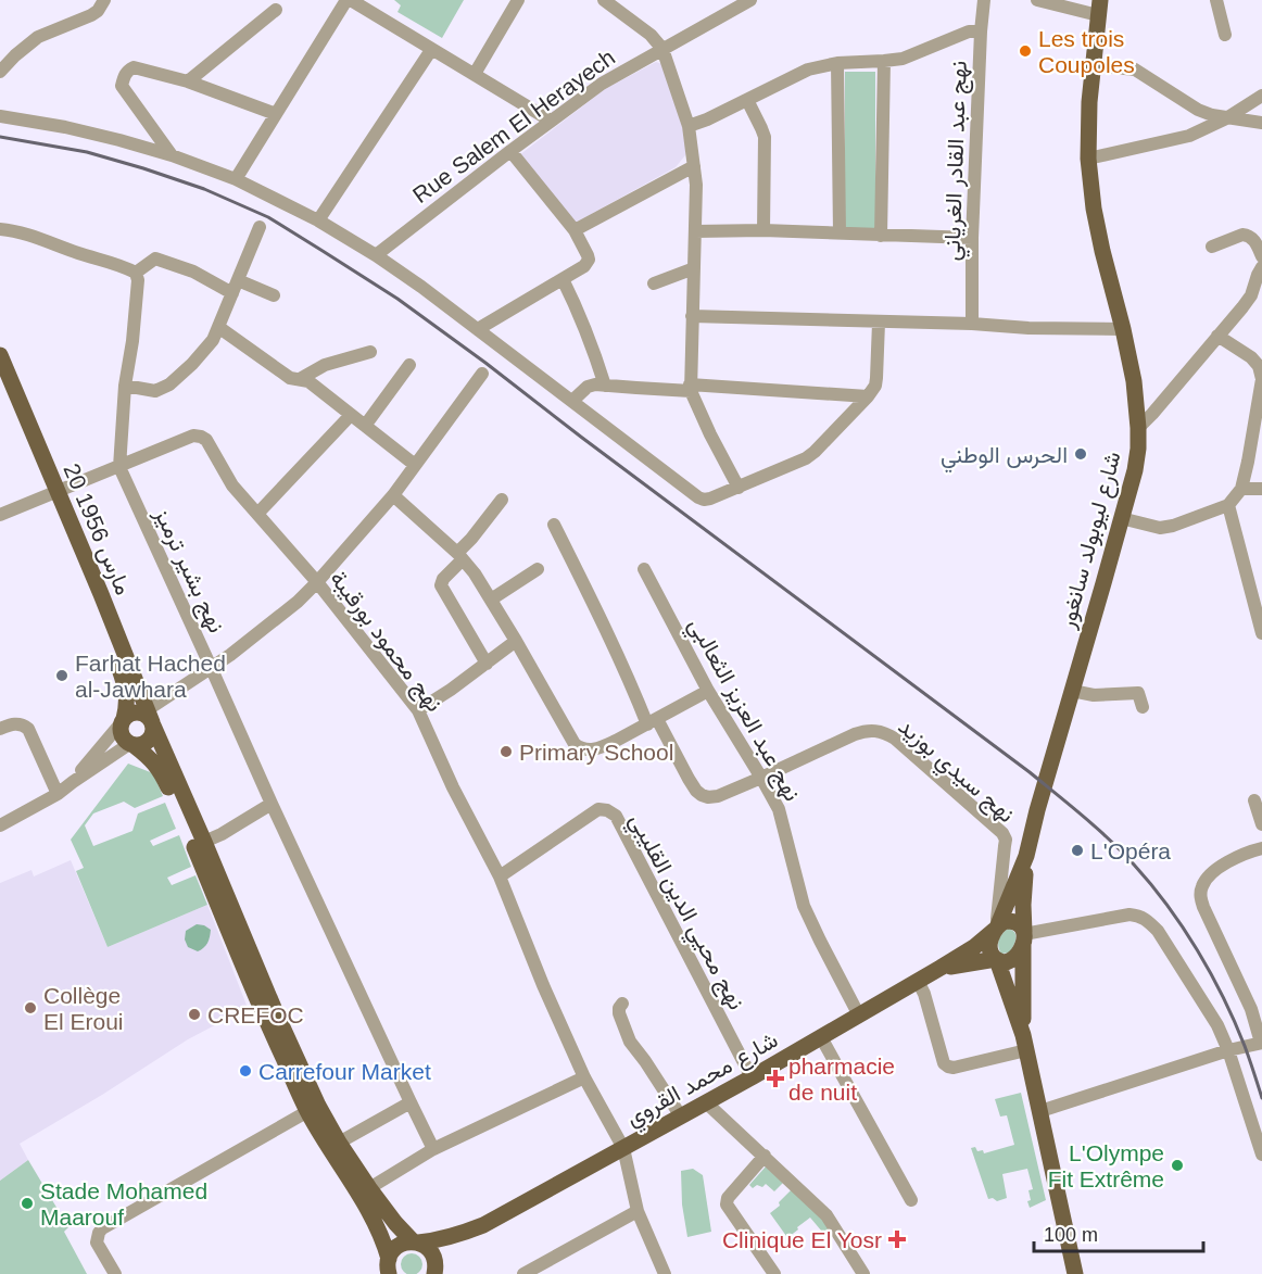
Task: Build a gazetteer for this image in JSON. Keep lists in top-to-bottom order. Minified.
{"streets":{"main road":["20 مارس 1956","شارع ليوبولد سانغور","شارع محمد القروي"],"street":["Rue Salem El Herayech","نهج عبد القادر الغرياني","نهج بشير ترميز","نهج محمود بورقيبة","نهج عبد العزيز الثعالبي","نهج سيدي بوزيد","نهج محيي الدين القليبي"]},"crossings":[["20 مارس 1956","نهج محمود بورقيبة"],["شارع ليوبولد سانغور","نهج سيدي بوزيد"],["شارع ليوبولد سانغور","شارع محمد القروي"],["نهج بشير ترميز","نهج محمود بورقيبة"],["نهج محمود بورقيبة","نهج محيي الدين القليبي"],["نهج محمود بورقيبة","شارع محمد القروي"],["نهج عبد العزيز الثعالبي","نهج سيدي بوزيد"],["نهج عبد العزيز الثعالبي","شارع محمد القروي"],["نهج سيدي بوزيد","شارع محمد القروي"],["نهج محيي الدين القليبي","شارع محمد القروي"]],"places":{"other":["Les trois Coupoles","الحرس الوطني","Farhat Hached al-Jawhara","Primary School","L'Opéra","Collège El Eroui","CREFOC","Carrefour Market","L'Olympe Fit Extrême","Stade Mohamed Maarouf"],"health":["pharmacie de nuit","Clinique El Yosr"]},"scale_bar":"100 m"}
